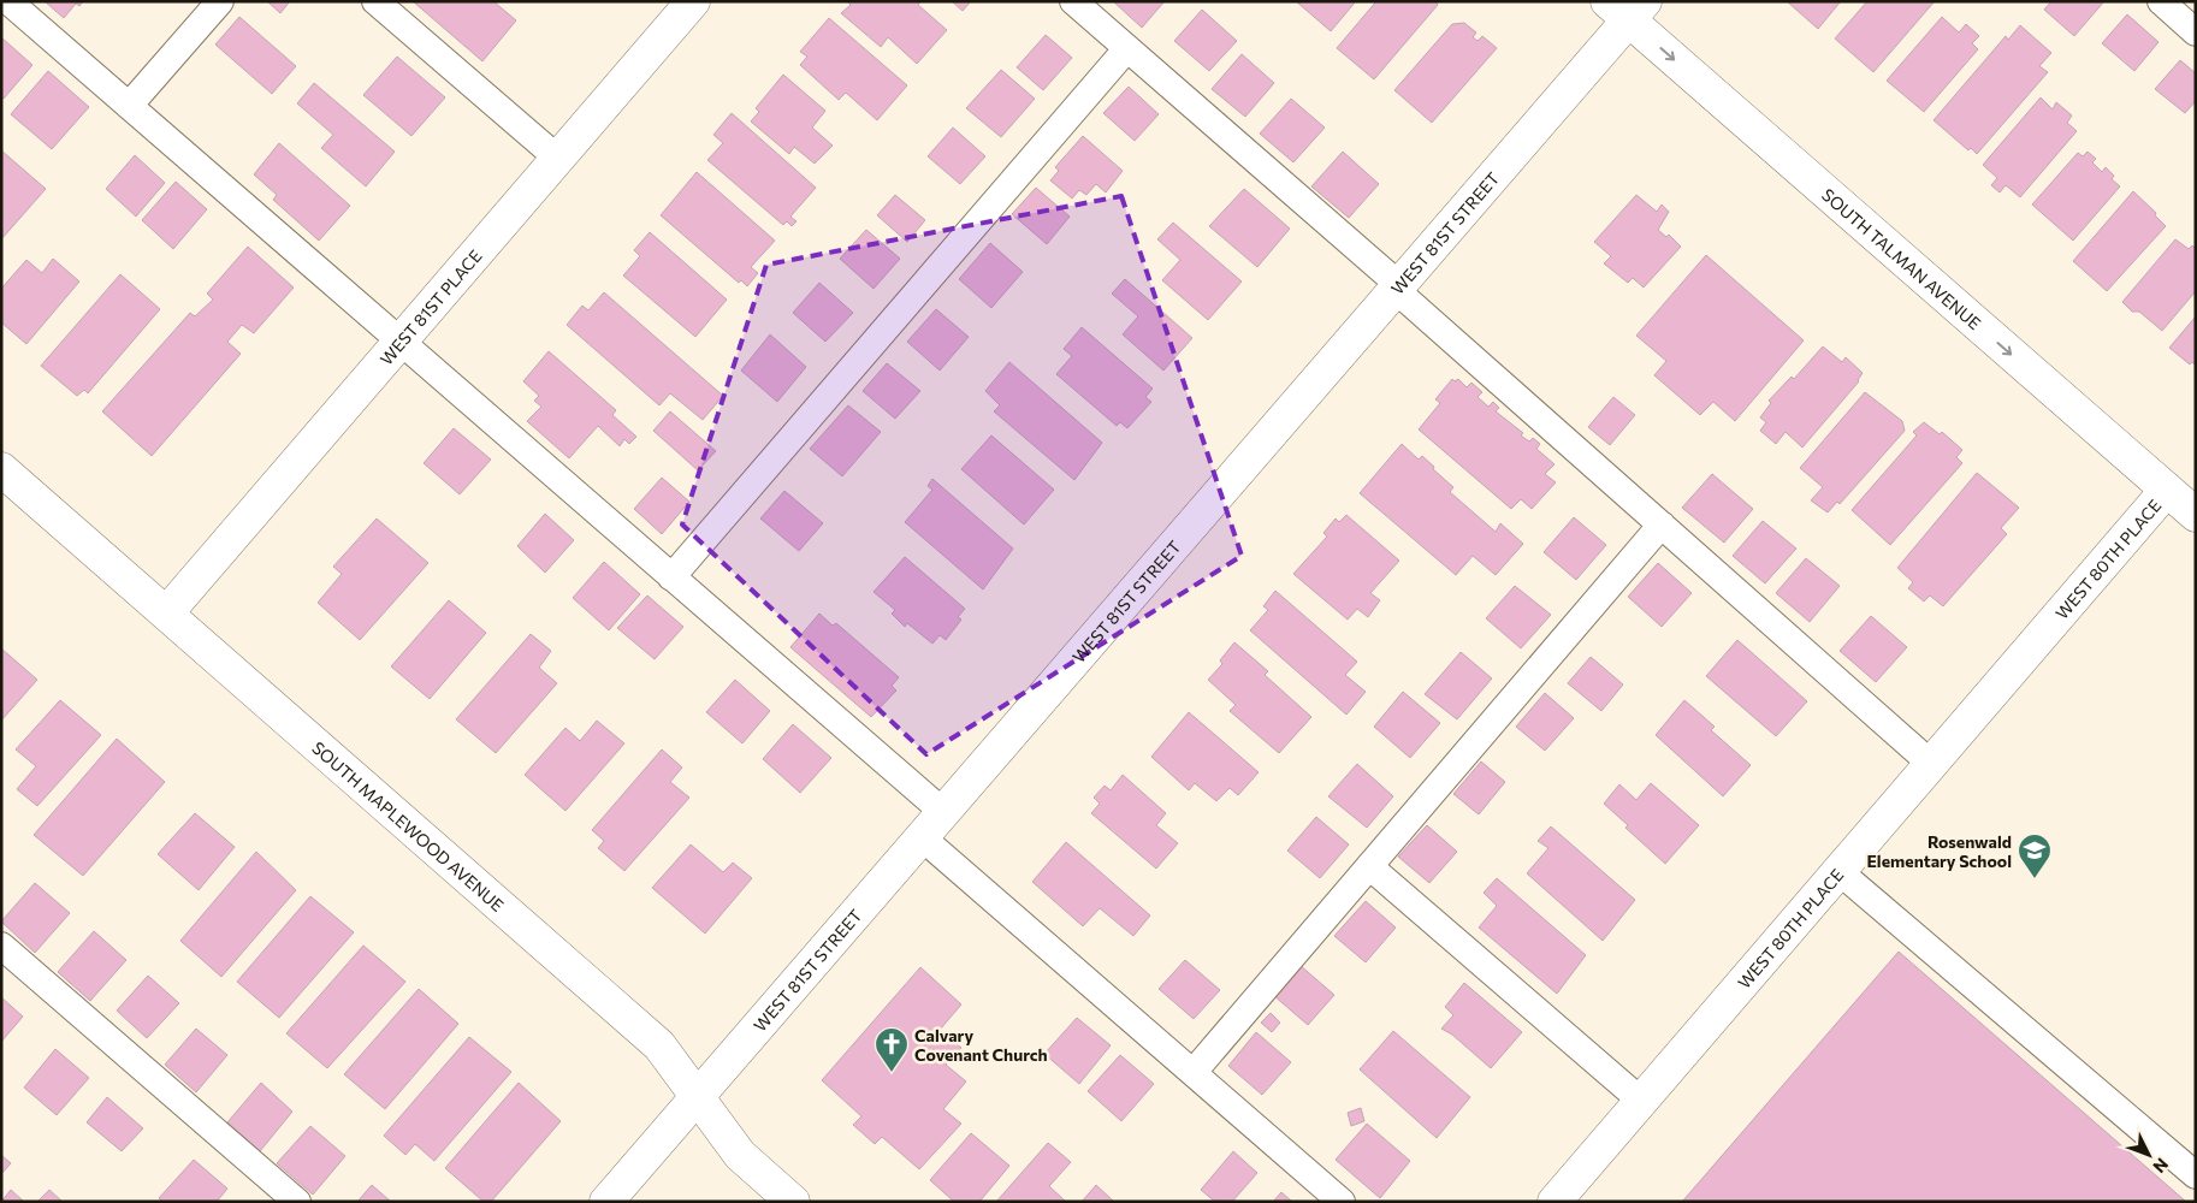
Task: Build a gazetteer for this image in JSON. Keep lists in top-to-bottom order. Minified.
{"streets":{"street":["WEST 81ST STREET","SOUTH TALMAN AVENUE","WEST 81ST PLACE","WEST 80TH PLACE","SOUTH MAPLEWOOD AVENUE"]},"crossings":[["WEST 81ST STREET","SOUTH TALMAN AVENUE"],["WEST 81ST STREET","SOUTH MAPLEWOOD AVENUE"],["SOUTH TALMAN AVENUE","WEST 80TH PLACE"],["WEST 81ST PLACE","SOUTH MAPLEWOOD AVENUE"]],"one_way":["SOUTH TALMAN AVENUE"],"places":{"school or university":["Rosenwald Elementary School"],"church":["Calvary Covenant Church"]},"north":"bottom right"}
